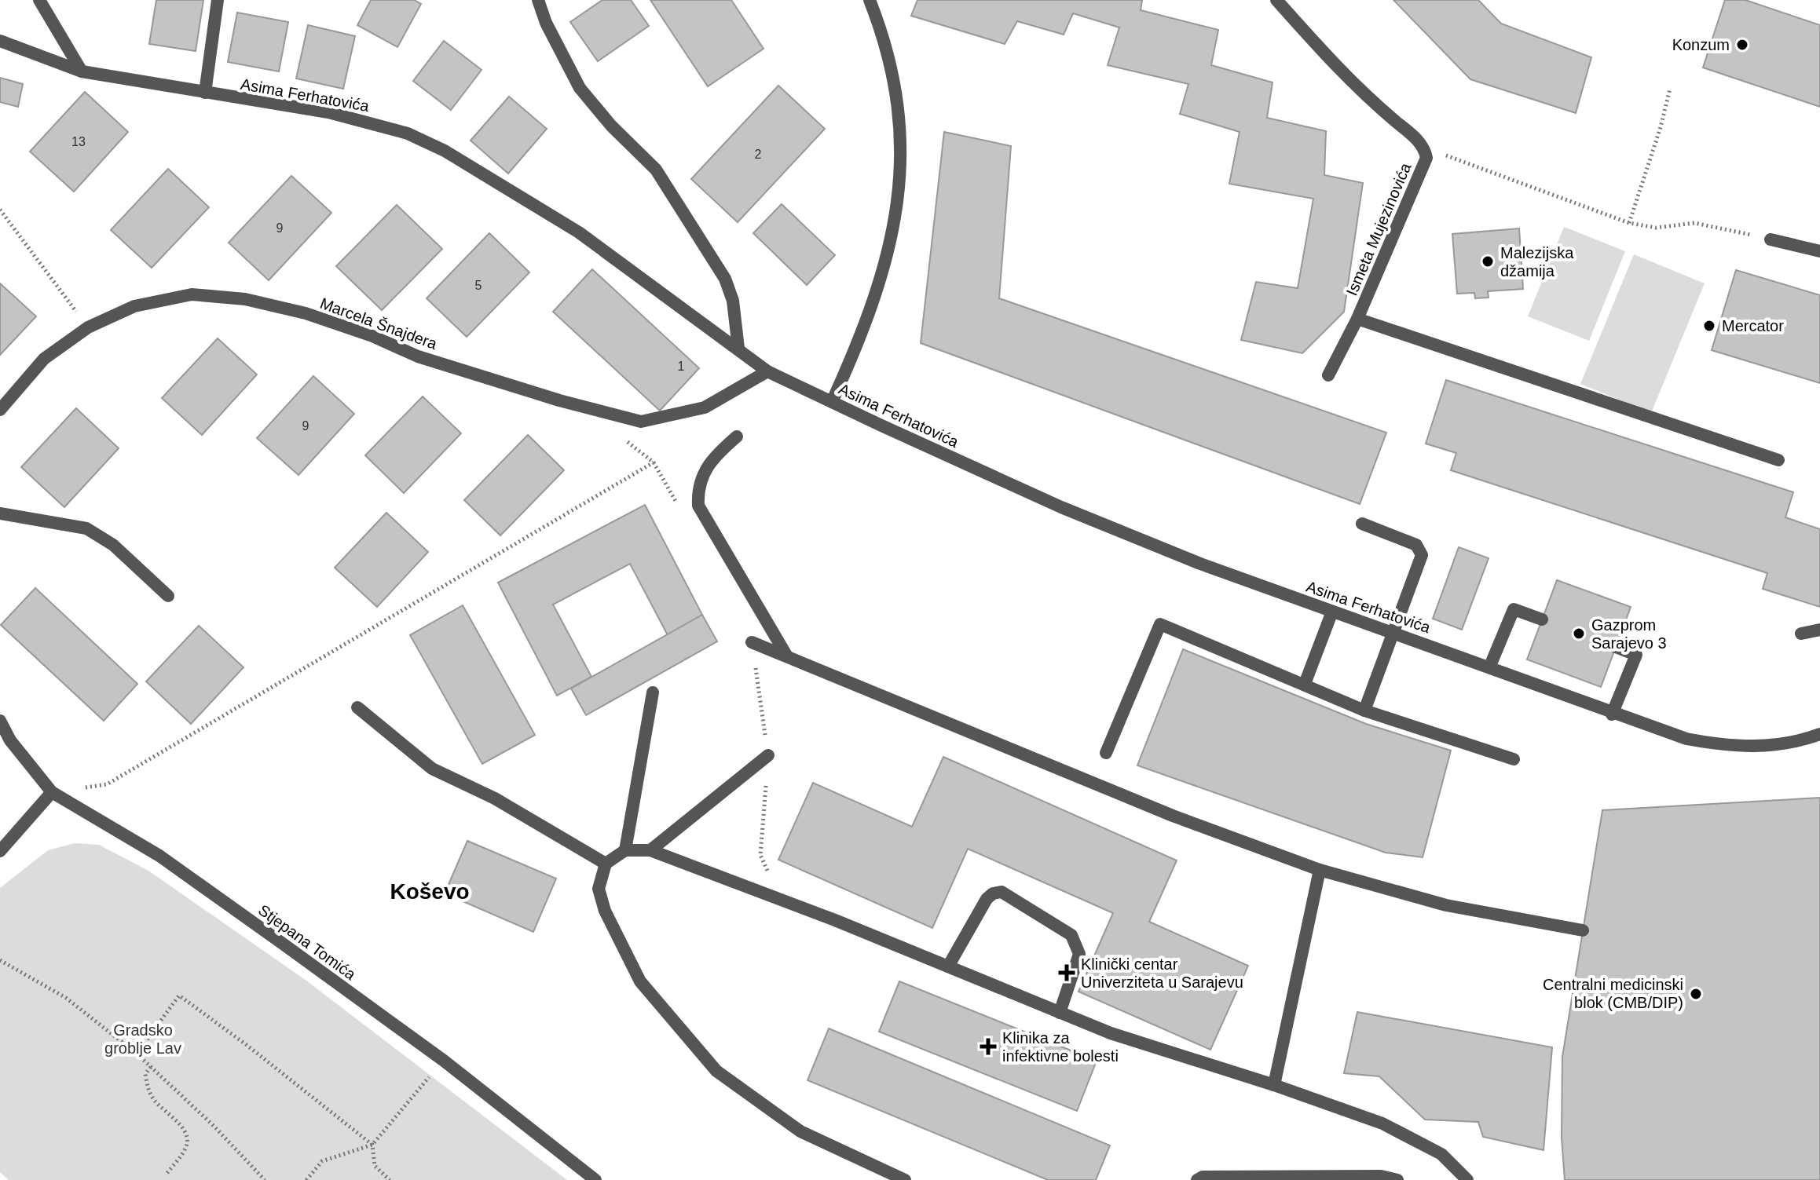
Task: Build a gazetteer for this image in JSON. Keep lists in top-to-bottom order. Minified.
{"streets":{"street":["Asima Ferhatovića","Ismeta Mujezinovića","Marcela Šnajdera","Stjepana Tomića"]},"crossings":[["Asima Ferhatovića","Marcela Šnajdera"]],"districts":["Koševo"],"parks":["Gradsko groblje Lav"],"places":{"other":["Konzum","Malezijska džamija","Mercator","Gazprom Sarajevo 3","Centralni medicinski blok (CMB/DIP)"],"health":["Klinički centar Univerziteta u Sarajevu","Klinika za infektivne bolesti"]},"house_numbers":["13","2","9","5","1","9"]}
